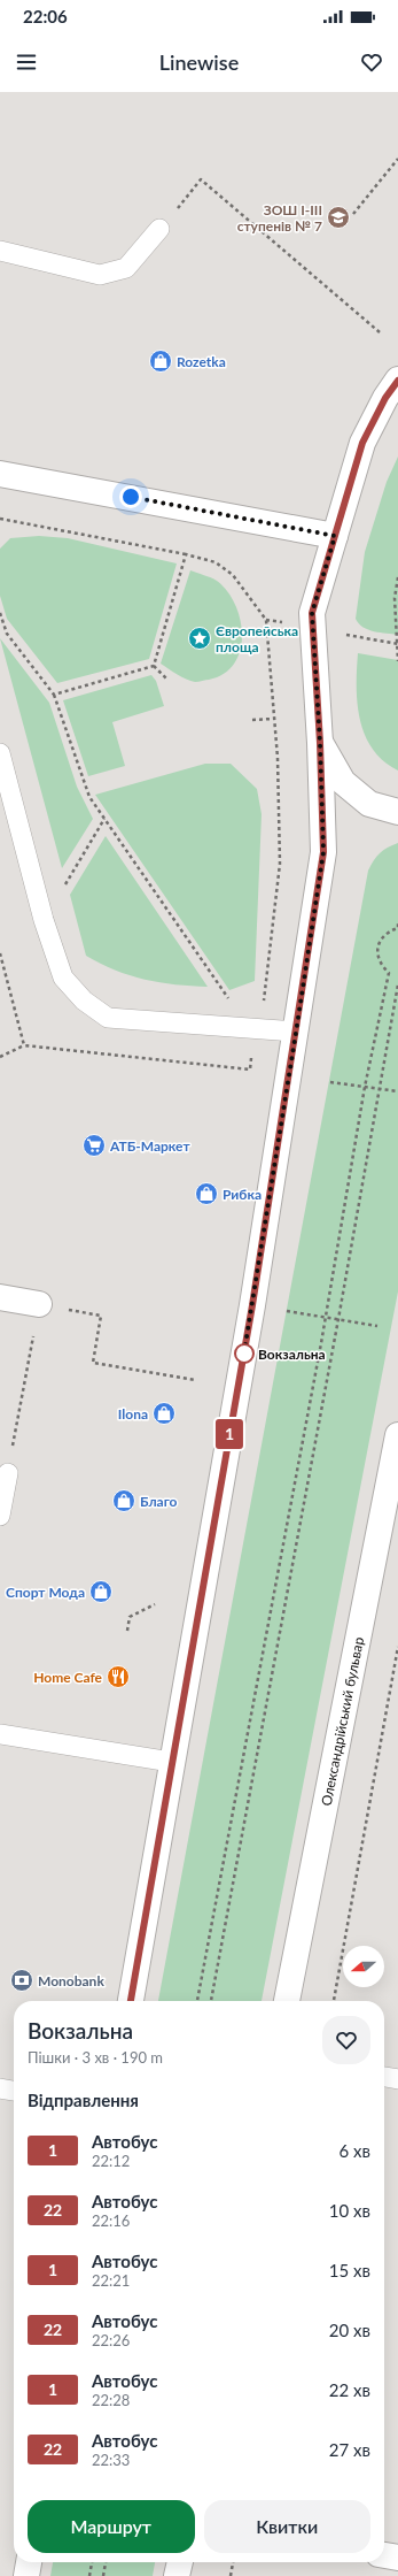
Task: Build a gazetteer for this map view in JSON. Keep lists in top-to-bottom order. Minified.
{"streets":{"main road":["Олександрійський бульвар"]},"places":{"school or university":["ЗОШ І-ІІІ ступенів № 7"],"shop":["Rozetka","Рибка","Ilona","Благо","Спорт Мода"],"place":["Європейська площа"],"supermarket":["АТБ-Маркет"],"other":["Вокзальна"],"restaurant":["Home Cafe"],"bank":["Monobank"]},"lines":["bus line 1"],"north":"left","page":{"status":"22:06","header":"Linewise","on_map":"1","heading":[["Вокзальна","Пішки · 3 хв · 190 m"],"Відправлення"],"list":[{"mark":"1","name":"Автобус","note":"22:12","value":"6 хв"},{"mark":"22","name":"Автобус","note":"22:16","value":"10 хв"},{"mark":"1","name":"Автобус","note":"22:21","value":"15 хв"},{"mark":"22","name":"Автобус","note":"22:26","value":"20 хв"},{"mark":"1","name":"Автобус","note":"22:28","value":"22 хв"},{"mark":"22","name":"Автобус","note":"22:33","value":"27 хв"}],"buttons":["Маршрут","Квитки"]}}
